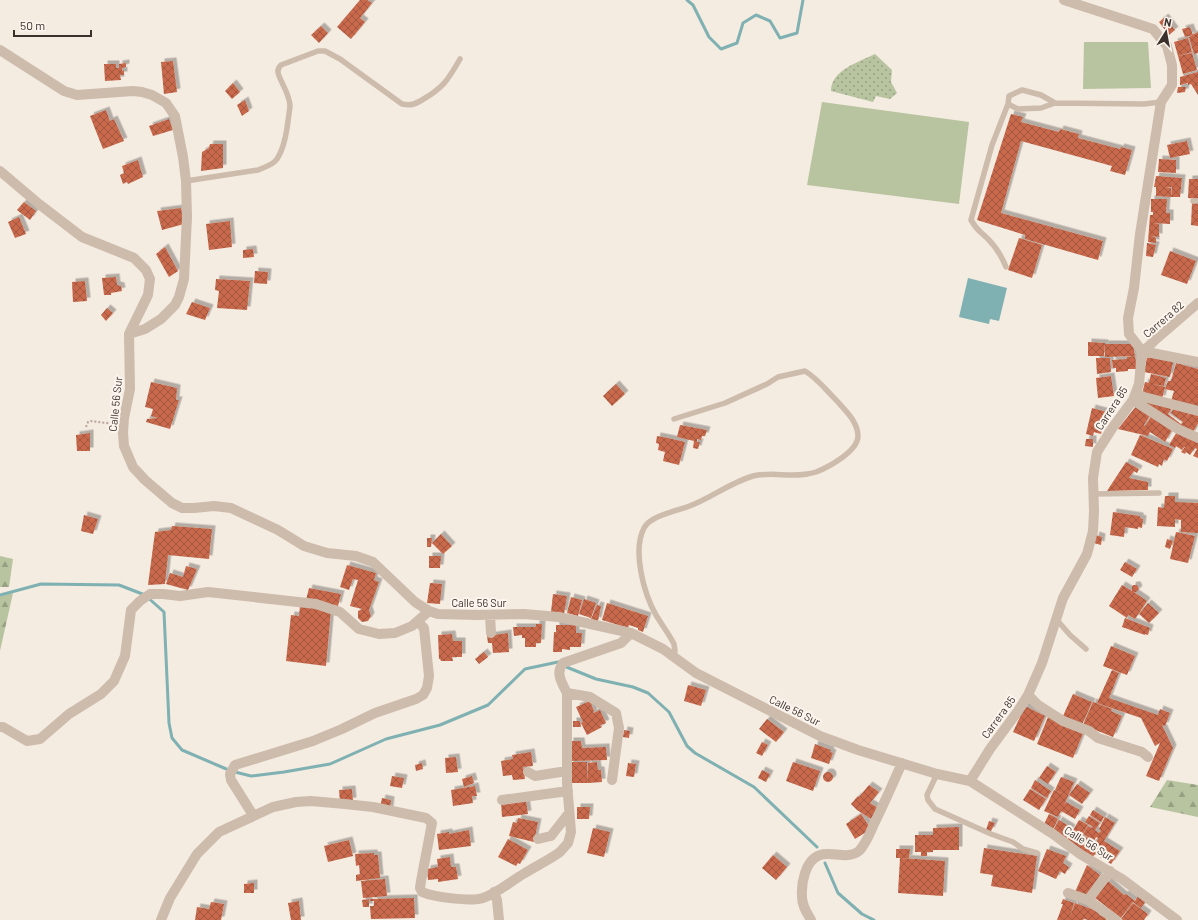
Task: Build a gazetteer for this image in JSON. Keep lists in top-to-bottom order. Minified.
{"streets":{"street":["Carrera 82","Calle 56 Sur","Carrera 85"]},"crossings":[["Carrera 82","Carrera 85"],["Calle 56 Sur","Carrera 85"]],"scale_bar":"50 m","north":"top"}
